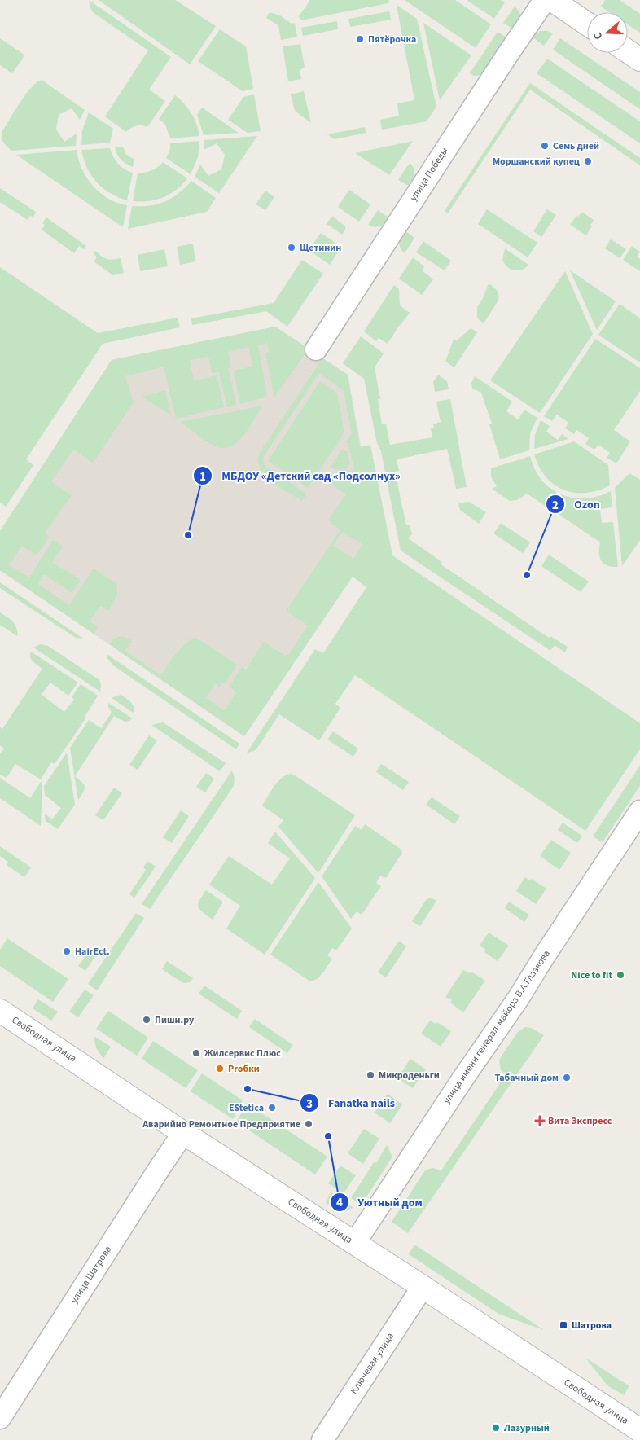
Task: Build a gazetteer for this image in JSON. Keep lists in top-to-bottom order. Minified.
{"streets":{"main road":["Свободная улица"],"street":["улица Победы","улица имени генерал-майора В.А.Глазкова","улица Шатрова","Ключевая улица"]},"crossings":[["улица имени генерал-майора В.А.Глазкова","Свободная улица"],["Свободная улица","улица Шатрова"],["Свободная улица","Ключевая улица"]],"places":{"other":["Пятёрочка","Семь дней","Моршанский купец","Щетинин","МБДОУ «Детский сад «Подсолнух»","Ozon","HairEct.","Nice to fit","Пиши.ру","Жилсервис Плюс","Proбки","Микроденьги","Табачный дом","Fanatka nails","EStetica","Аварийно Ремонтное Предприятие","Уютный дом","Лазурный"],"health":["Вита Экспресс"],"transit":["Шатрова"]},"north":"left"}
